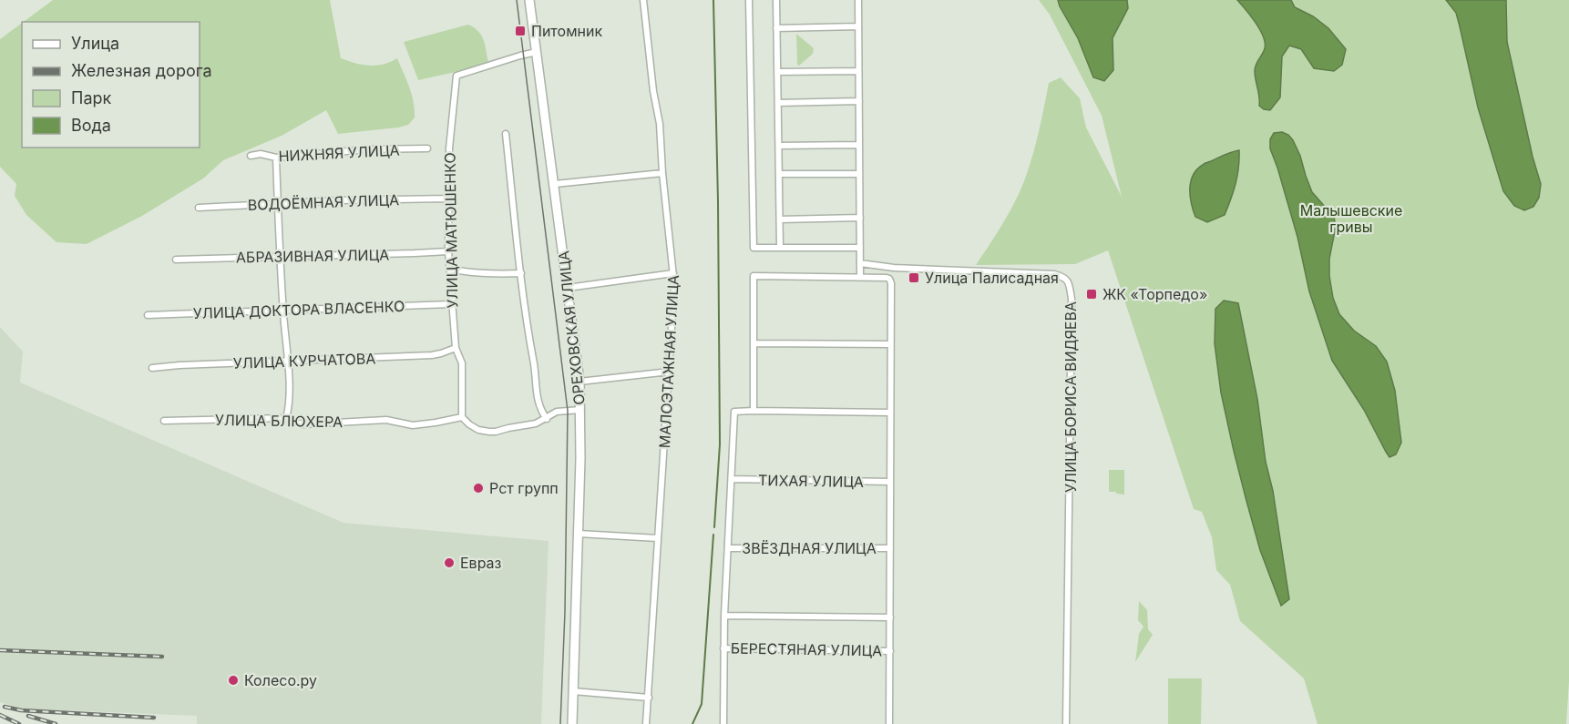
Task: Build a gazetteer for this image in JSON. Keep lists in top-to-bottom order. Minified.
{"streets":{"main road":["ОРЕХОВСКАЯ УЛИЦА"],"street":["НИЖНЯЯ УЛИЦА","ВОДОЁМНАЯ УЛИЦА","УЛИЦА МАТЮШЕНКО","АБРАЗИВНАЯ УЛИЦА","УЛИЦА ДОКТОРА ВЛАСЕНКО","УЛИЦА КУРЧАТОВА","МАЛОЭТАЖНАЯ УЛИЦА","УЛИЦА БОРИСА ВИДЯЕВА","УЛИЦА БЛЮХЕРА","ТИХАЯ УЛИЦА","ЗВЁЗДНАЯ УЛИЦА","БЕРЕСТЯНАЯ УЛИЦА"]},"crossings":[["ВОДОЁМНАЯ УЛИЦА","УЛИЦА МАТЮШЕНКО"],["УЛИЦА МАТЮШЕНКО","АБРАЗИВНАЯ УЛИЦА"],["УЛИЦА МАТЮШЕНКО","УЛИЦА ДОКТОРА ВЛАСЕНКО"],["УЛИЦА МАТЮШЕНКО","ОРЕХОВСКАЯ УЛИЦА"],["УЛИЦА МАТЮШЕНКО","УЛИЦА КУРЧАТОВА"],["УЛИЦА МАТЮШЕНКО","УЛИЦА БЛЮХЕРА"]],"parks":["Малышевские гривы"],"places":{"transit":["Питомник","Улица Палисадная","ЖК «Торпедо»"],"other":["Рст групп","Евраз","Колесо.ру"]},"legend":["Улица","Железная дорога","Парк","Вода"]}
